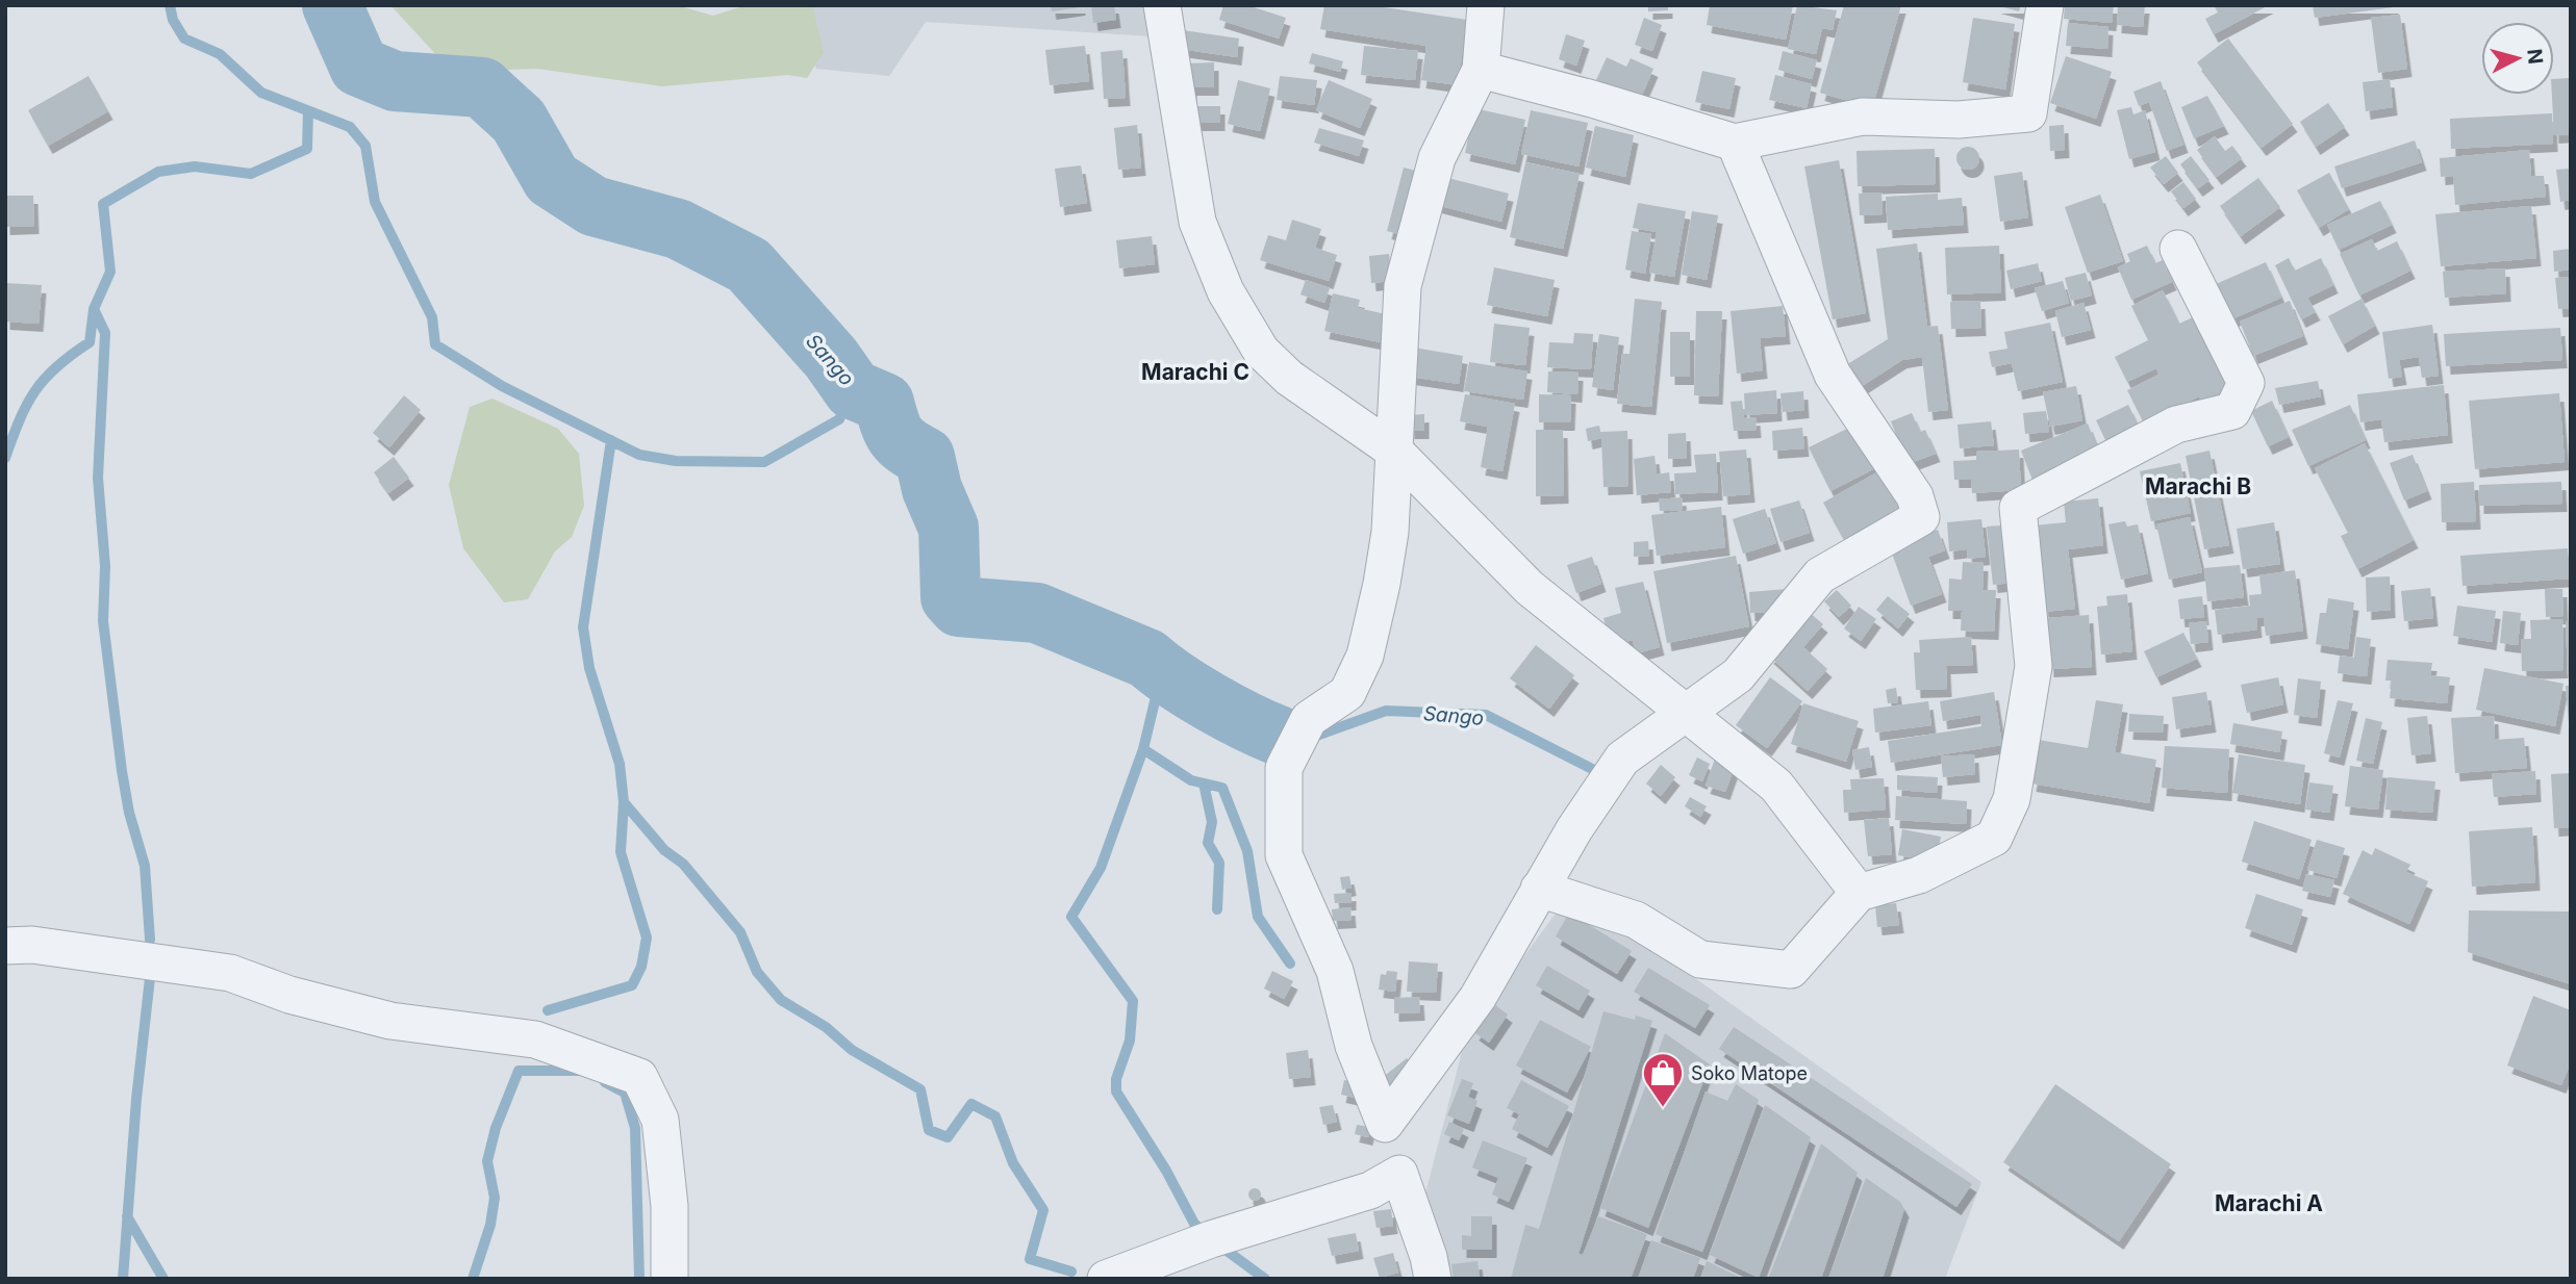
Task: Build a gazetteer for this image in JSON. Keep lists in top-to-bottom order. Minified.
{"districts":["Marachi C","Marachi B","Marachi A"],"water":["Sango"],"places":{"shop":["Soko Matope"]},"north":"right"}
